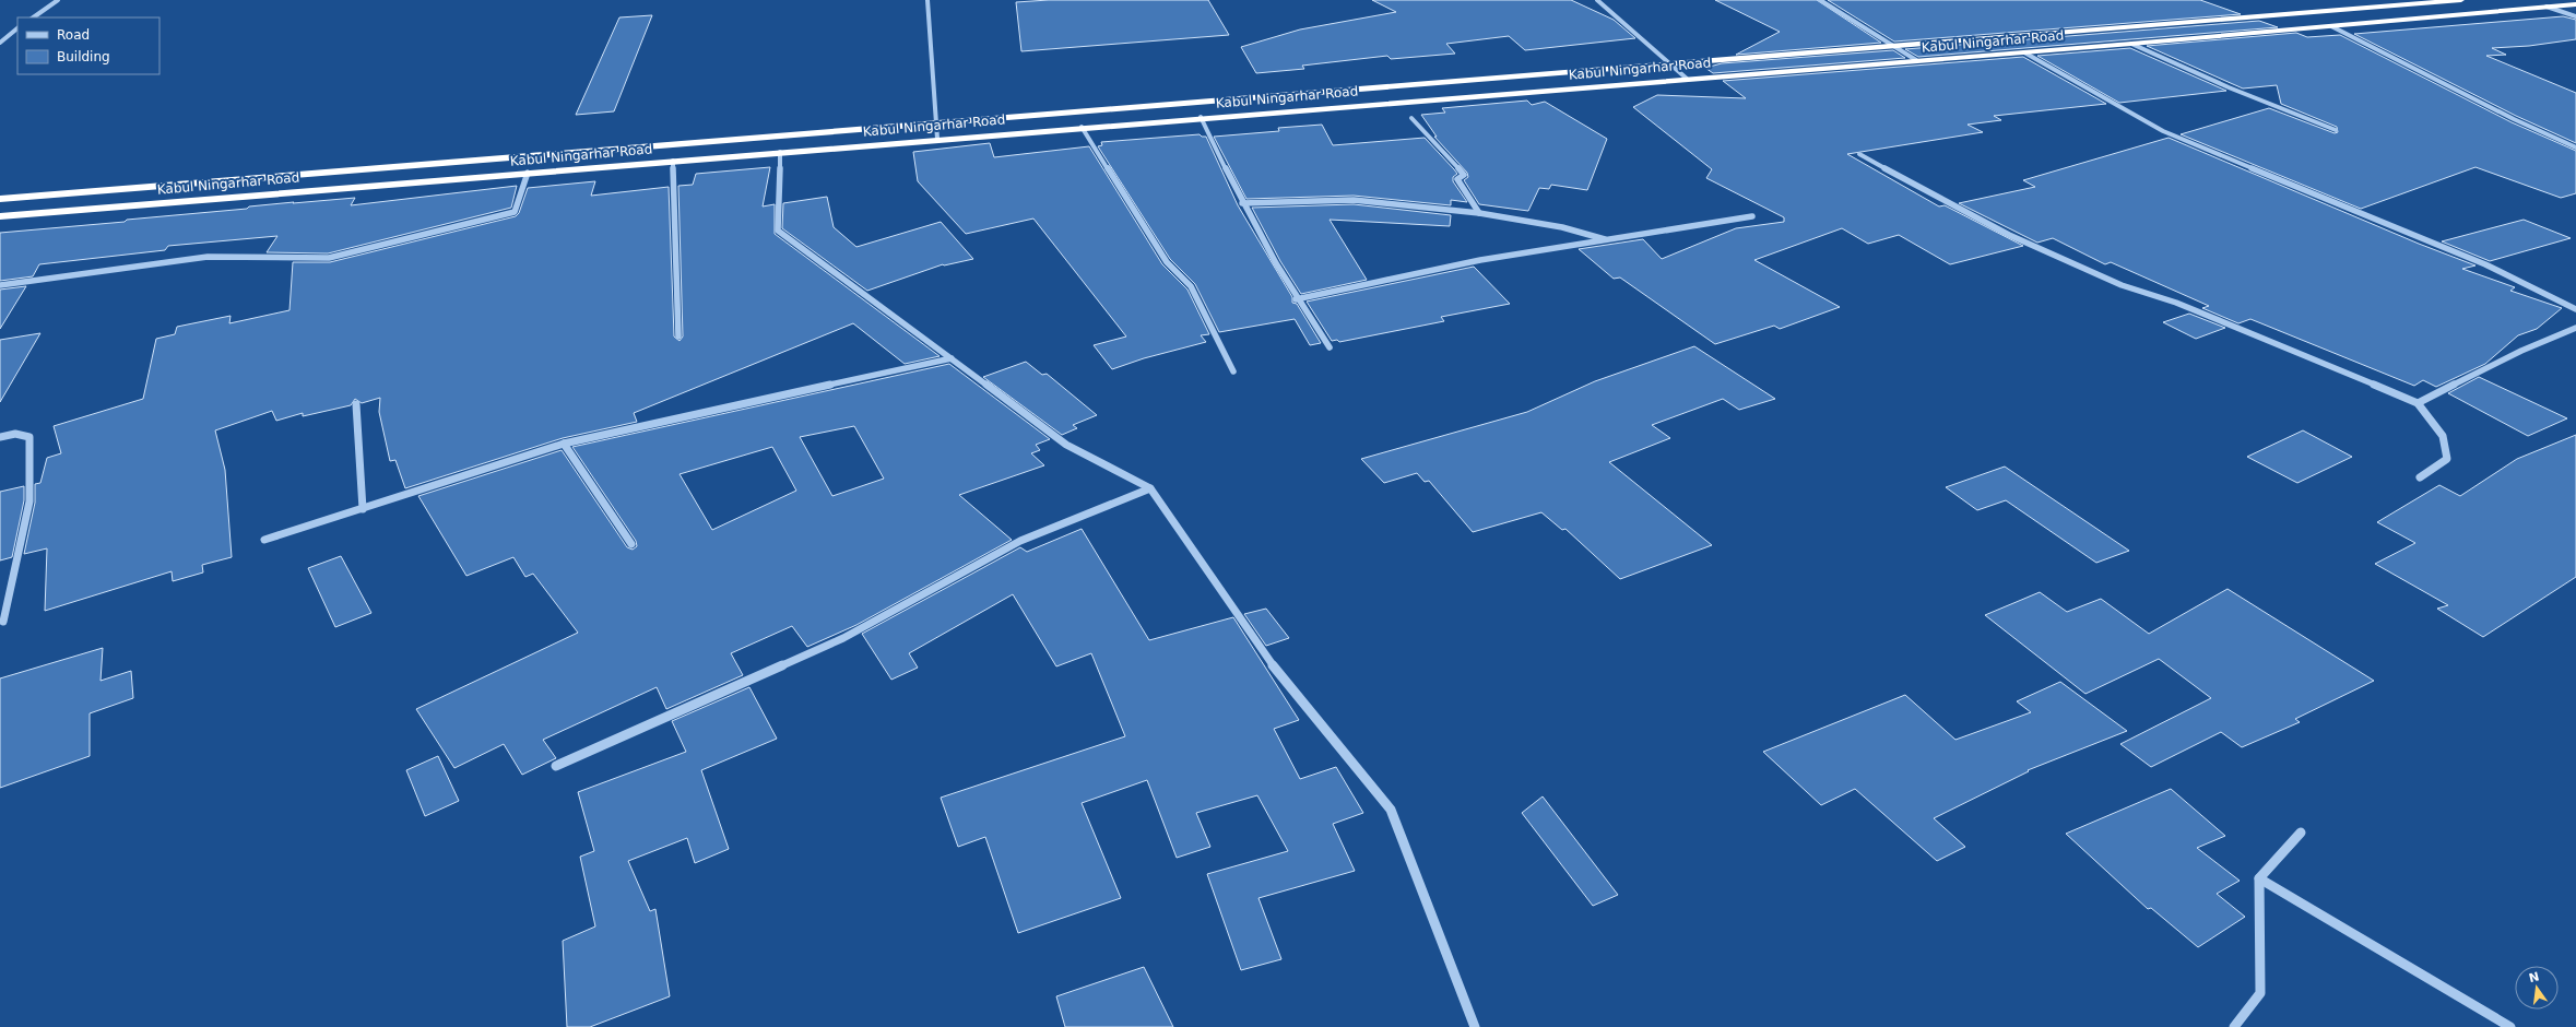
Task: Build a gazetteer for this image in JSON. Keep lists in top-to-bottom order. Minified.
{"streets":{"highway":["Kabul Ningarhar Road"]},"legend":["Road","Building"],"north":"top"}
